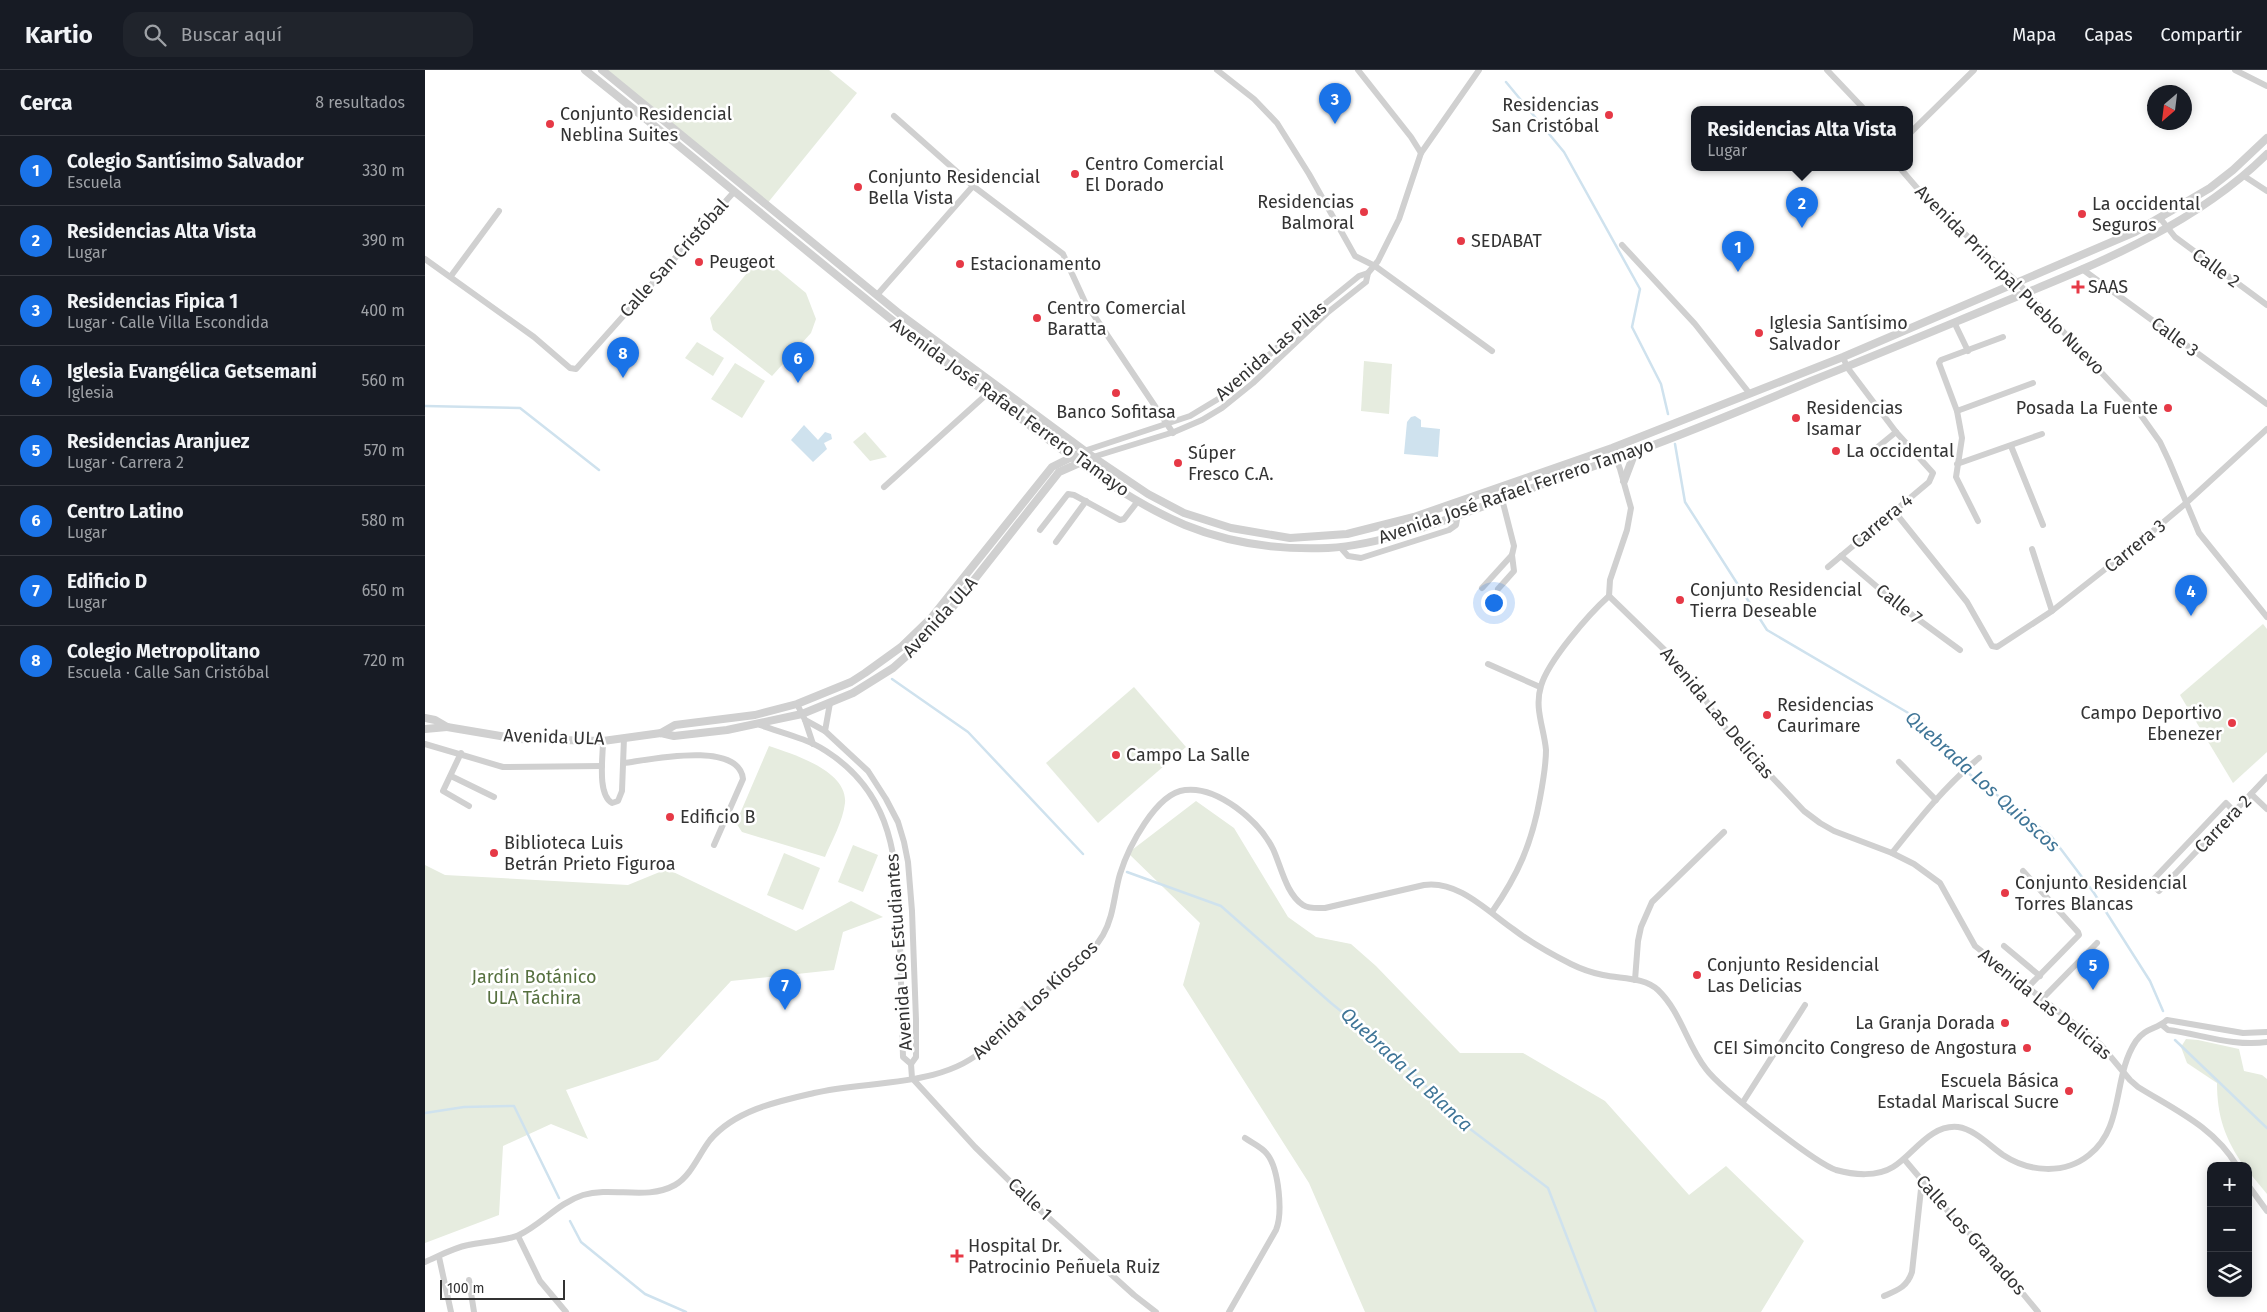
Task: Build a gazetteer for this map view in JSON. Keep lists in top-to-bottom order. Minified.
{"streets":{"street":["Calle San Cristóbal","Calle 2","Avenida Principal Pueblo Nuevo","Calle 3","Avenida Las Pilas","Avenida José Rafael Ferrero Tamayo","Carrera 4","Carrera 3","Calle 7","Avenida ULA","Avenida Las Delicias","Carrera 2","Avenida Los Estudiantes","Avenida Los Kioscos","Calle 1","Calle Los Granados"]},"crossings":[["Calle San Cristóbal","Avenida José Rafael Ferrero Tamayo"],["Calle 2","Avenida José Rafael Ferrero Tamayo"],["Avenida Principal Pueblo Nuevo","Avenida José Rafael Ferrero Tamayo"],["Avenida Principal Pueblo Nuevo","Carrera 3"],["Calle 3","Avenida José Rafael Ferrero Tamayo"],["Avenida Las Pilas","Avenida José Rafael Ferrero Tamayo"],["Avenida Las Pilas","Avenida ULA"],["Avenida José Rafael Ferrero Tamayo","Avenida ULA"],["Carrera 4","Carrera 3"],["Carrera 4","Calle 7"],["Avenida ULA","Avenida Los Estudiantes"],["Avenida Las Delicias","Avenida Los Kioscos"],["Avenida Los Estudiantes","Avenida Los Kioscos"],["Avenida Los Estudiantes","Calle 1"],["Avenida Los Kioscos","Calle 1"],["Avenida Los Kioscos","Calle Los Granados"]],"water":["Quebrada Los Quioscos","Quebrada La Blanca"],"parks":["Jardín Botánico ULA Táchira"],"places":{"other":["Residencias San Cristóbal","Conjunto Residencial Neblina Suites","Centro Comercial El Dorado","Conjunto Residencial Bella Vista","Residencias Balmoral","La occidental Seguros","SEDABAT","Peugeot","Estacionamento","Centro Comercial Baratta","Iglesia Santísimo Salvador","Banco Sofitasa","Posada La Fuente","Residencias Isamar","La occidental","Súper Fresco C.A.","Conjunto Residencial Tierra Deseable","Residencias Caurimare","Campo Deportivo Ebenezer","Campo La Salle","Edificio B","Biblioteca Luis Betrán Prieto Figuroa","Conjunto Residencial Torres Blancas","Conjunto Residencial Las Delicias","La Granja Dorada","CEI Simoncito Congreso de Angostura","Escuela Básica Estadal Mariscal Sucre"],"health":["SAAS","Hospital Dr. Patrocinio Peñuela Ruiz"]},"scale_bar":"100 m","north":"bottom left","page":{"header":"Kartio","search":"Buscar aquí","nav":["Mapa","Capas","Compartir"],"heading":["Cerca","8 resultados"],"pins":["3","2","1","8","6","4","5","7"],"popup":["Residencias Alta Vista","Lugar"],"list":[{"mark":"1","name":"Colegio Santísimo Salvador","note":"Escuela","value":"330 m"},{"mark":"2","name":"Residencias Alta Vista","note":"Lugar","value":"390 m"},{"mark":"3","name":"Residencias Fipica 1","note":"Lugar · Calle Villa Escondida","value":"400 m"},{"mark":"4","name":"Iglesia Evangélica Getsemani","note":"Iglesia","value":"560 m"},{"mark":"5","name":"Residencias Aranjuez","note":"Lugar · Carrera 2","value":"570 m"},{"mark":"6","name":"Centro Latino","note":"Lugar","value":"580 m"},{"mark":"7","name":"Edificio D","note":"Lugar","value":"650 m"},{"mark":"8","name":"Colegio Metropolitano","note":"Escuela · Calle San Cristóbal","value":"720 m"}],"map_buttons":["+","−"],"scale":"100 m"}}
